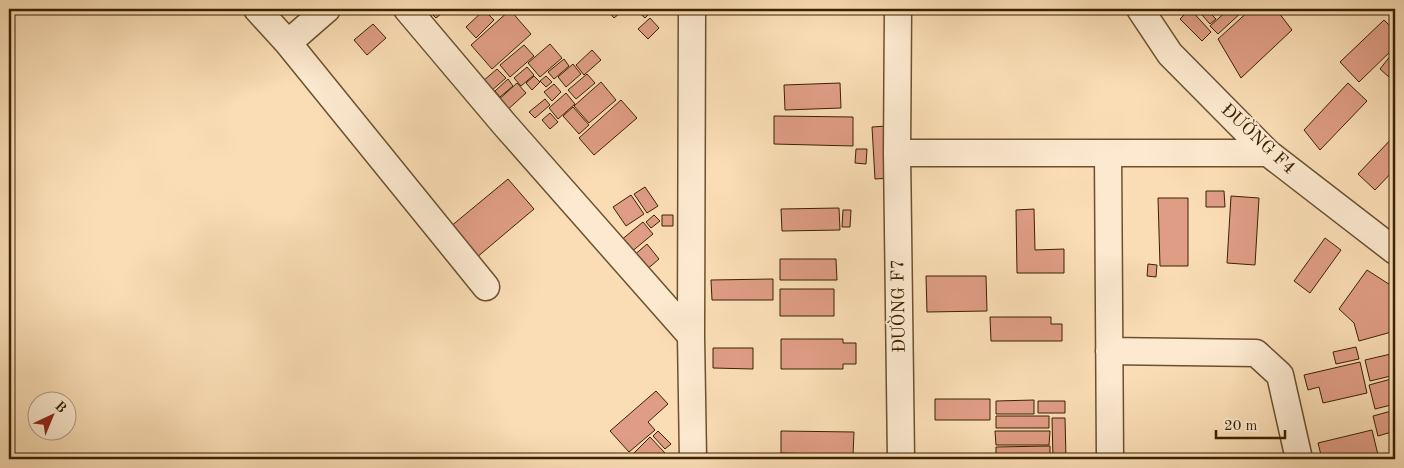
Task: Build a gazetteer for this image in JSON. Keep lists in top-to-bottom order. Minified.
{"streets":{"street":["ĐƯỜNG F4","ĐƯỜNG F7"]},"scale_bar":"20 m","north":"top right"}
